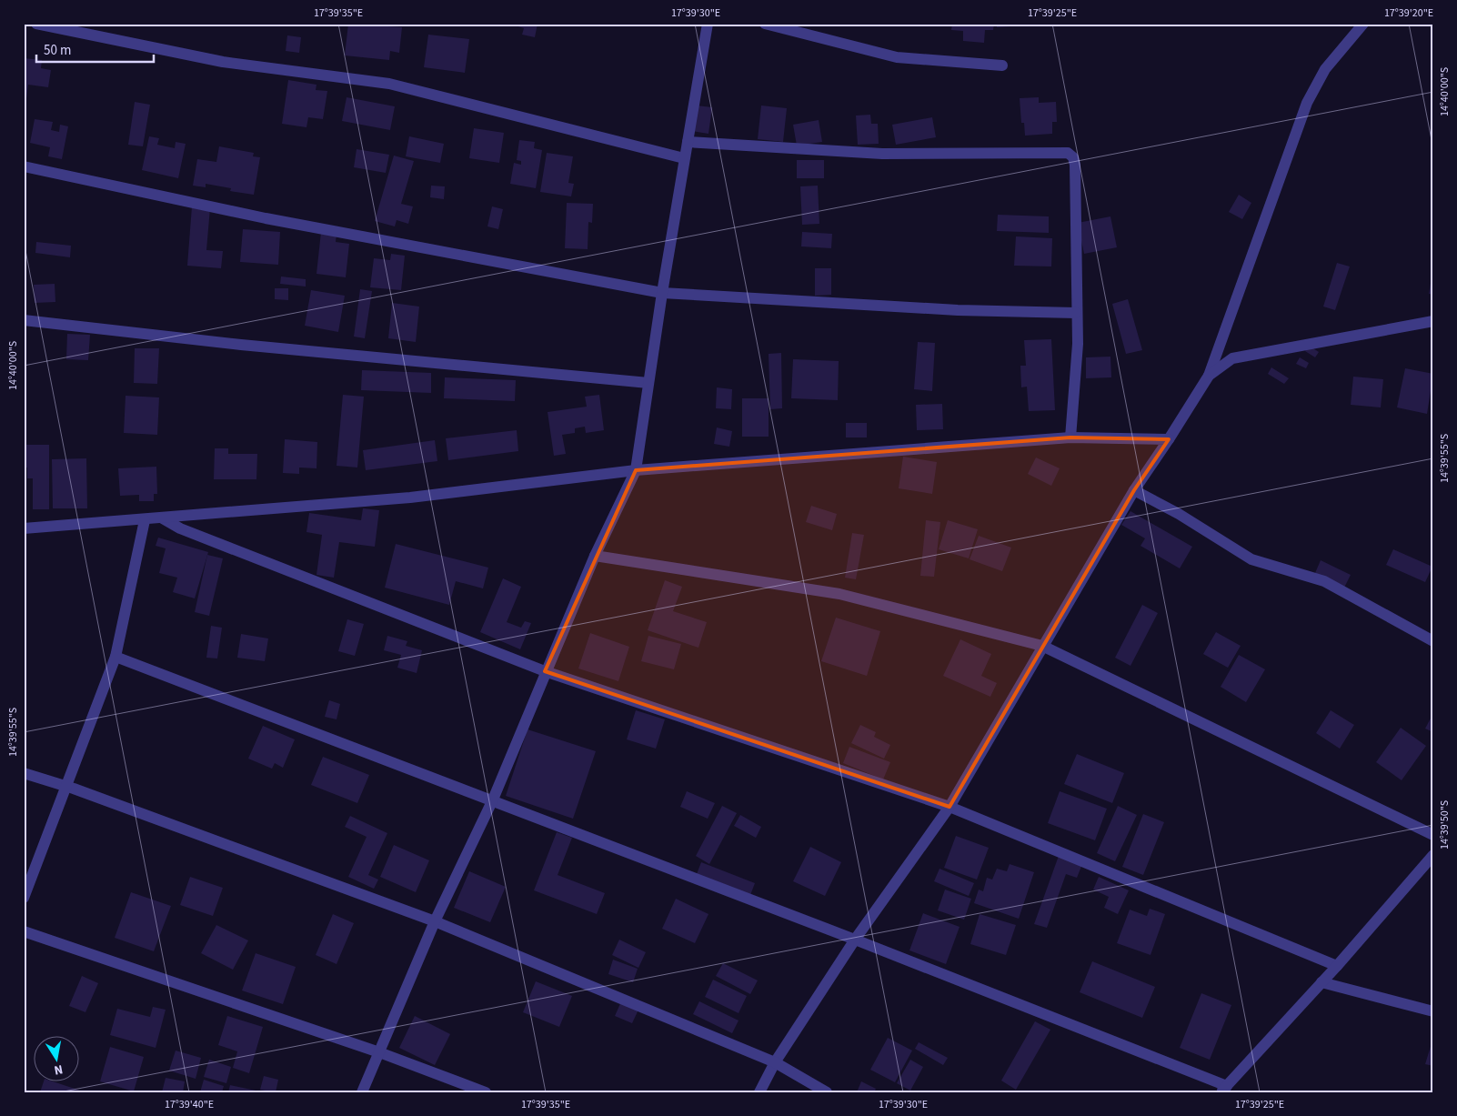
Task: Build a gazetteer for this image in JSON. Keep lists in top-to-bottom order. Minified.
{"scale_bar":"50 m","north":"bottom","coordinates":["17°39'35\"E","17°39'30\"E","17°39'25\"E","17°39'20\"E","14°40'00\"S","14°39'55\"S","14°39'50\"S","17°39'40\"E"]}
